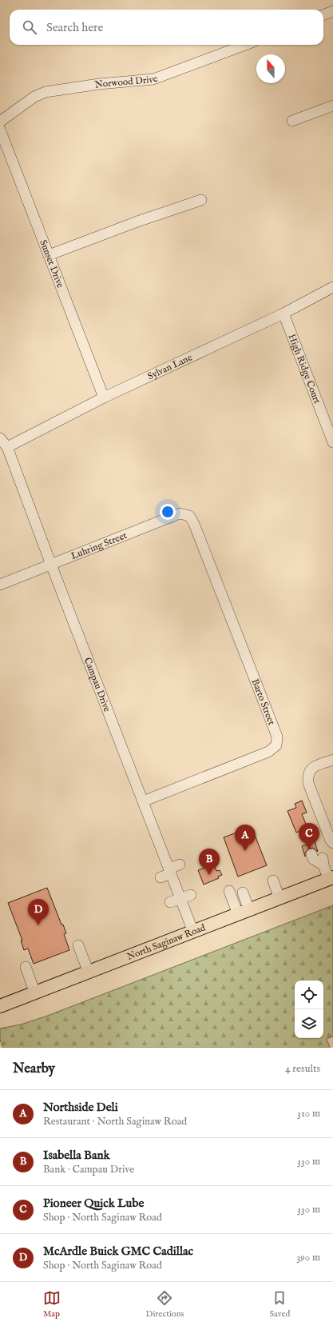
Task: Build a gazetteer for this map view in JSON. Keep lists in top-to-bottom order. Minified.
{"streets":{"main road":["North Saginaw Road"],"street":["Norwood Drive","Sunset Drive","Sylvan Lane","High Ridge Court","Luhring Street","Campau Drive","Barto Street"]},"crossings":[["Sunset Drive","Sylvan Lane"],["Sylvan Lane","High Ridge Court"],["Sylvan Lane","Campau Drive"],["Luhring Street","Campau Drive"],["Luhring Street","Barto Street"],["Campau Drive","Barto Street"],["Campau Drive","North Saginaw Road"]],"north":"top","page":{"search":"Search here","pins":["C","A","B","D"],"heading":["Nearby","4 results"],"list":[{"mark":"A","name":"Northside Deli","note":"Restaurant · North Saginaw Road","value":"310 m"},{"mark":"B","name":"Isabella Bank","note":"Bank · Campau Drive","value":"330 m"},{"mark":"C","name":"Pioneer Quick Lube","note":"Shop · North Saginaw Road","value":"330 m"},{"mark":"D","name":"McArdle Buick GMC Cadillac","note":"Shop · North Saginaw Road","value":"390 m"}],"nav":["Map","Directions","Saved"]}}
